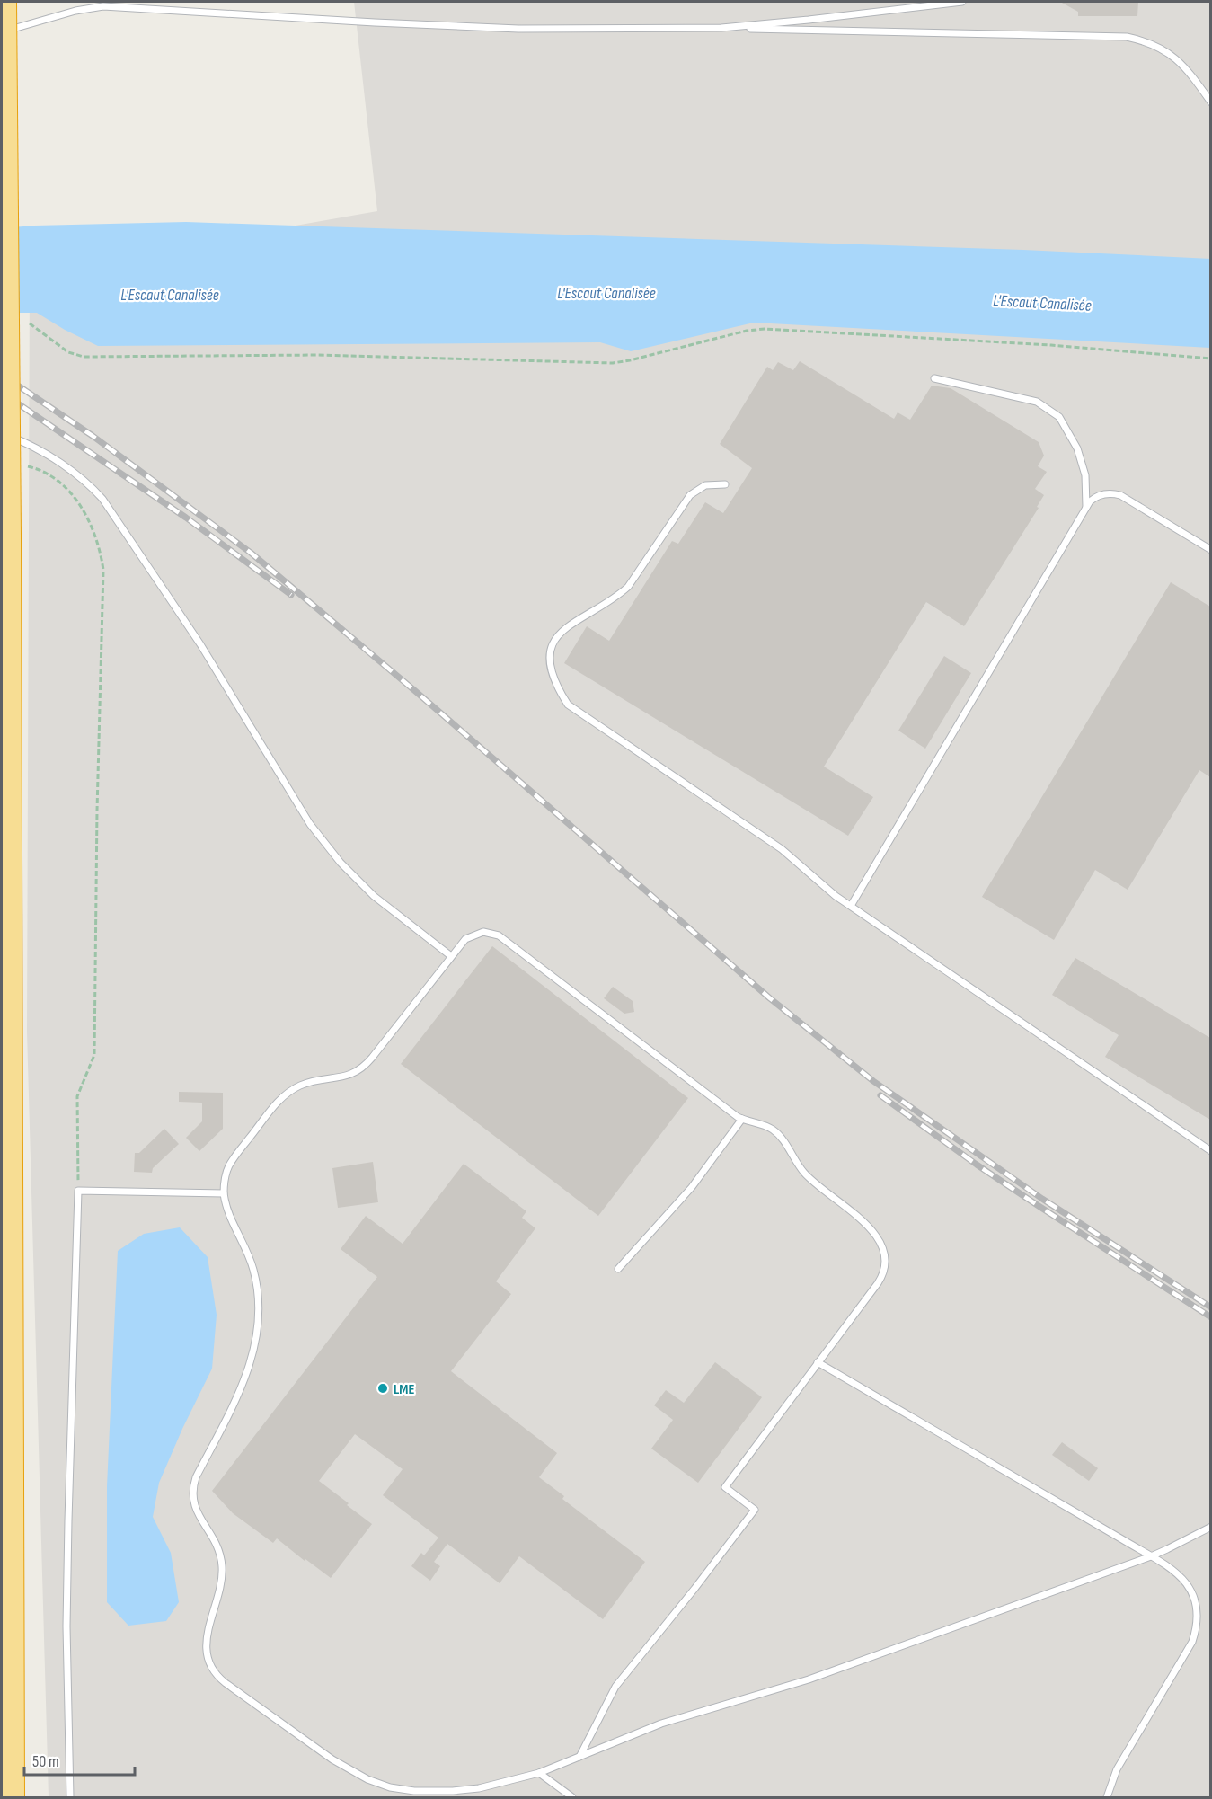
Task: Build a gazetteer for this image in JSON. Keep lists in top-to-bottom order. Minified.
{"water":["L'Escaut Canalisée"],"places":["LME"],"scale_bar":"50 m"}
